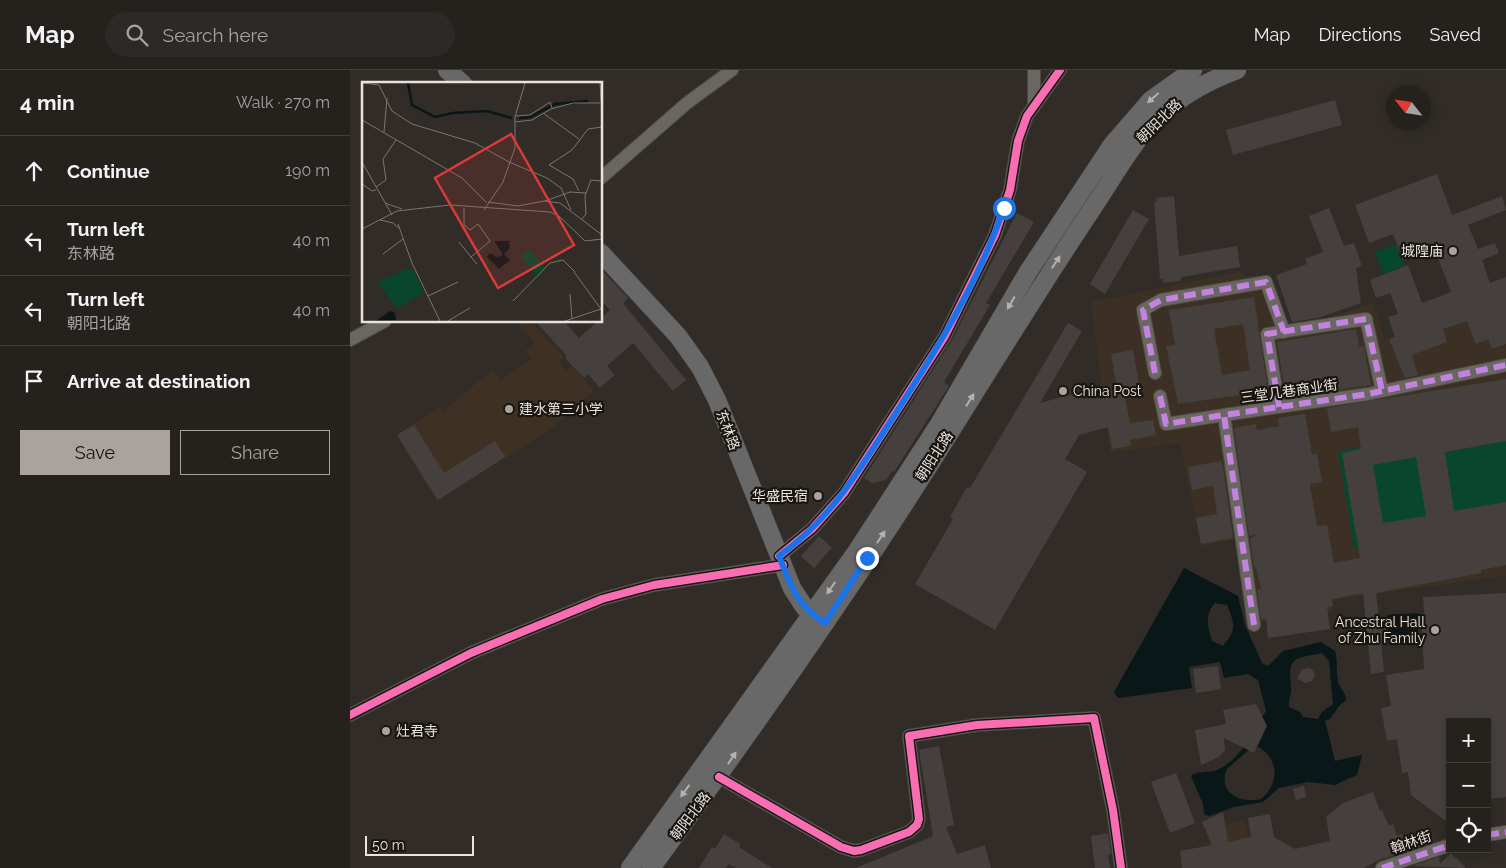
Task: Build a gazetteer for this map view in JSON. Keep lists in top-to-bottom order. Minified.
{"streets":{"main road":["朝阳北路","东林路"],"street":["三堂几巷商业街","翰林街"]},"crossings":[["朝阳北路","东林路"]],"places":["城隍庙","China Post","建水第三小学","华盛民宿","Ancestral Hall of Zhu Family","灶君寺"],"scale_bar":"50 m","north":"top left","page":{"header":"Map","search":"Search here","nav":["Map","Directions","Saved"],"heading":["4 min","Walk · 270 m"],"list":[["Continue","190 m"],["Turn left","东林路","40 m"],["Turn left","朝阳北路","40 m"],"Arrive at destination"],"buttons":["Save","Share"],"map_buttons":["+","−"],"scale":"50 m"}}
